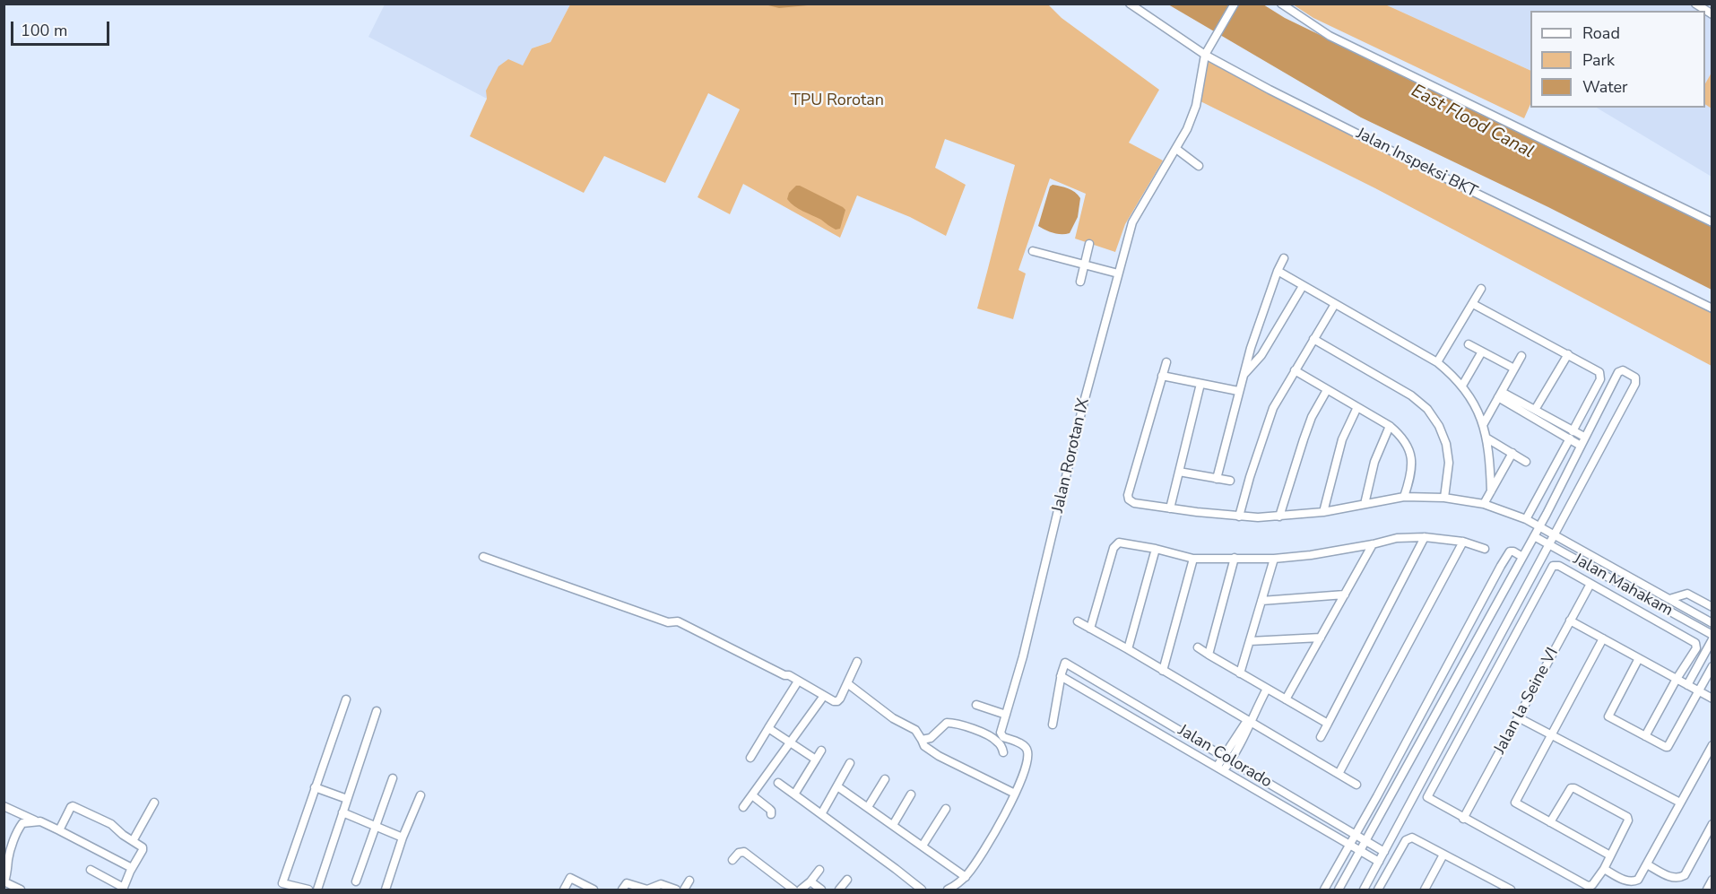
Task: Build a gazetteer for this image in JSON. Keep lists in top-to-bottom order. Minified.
{"streets":{"street":["Jalan Inspeksi BKT","Jalan Rorotan IX","Jalan Mahakam","Jalan la Seine VI","Jalan Colorado"]},"crossings":[["Jalan Inspeksi BKT","Jalan Rorotan IX"]],"water":["East Flood Canal"],"parks":["TPU Rorotan"],"legend":["Road","Park","Water"],"scale_bar":"100 m"}
